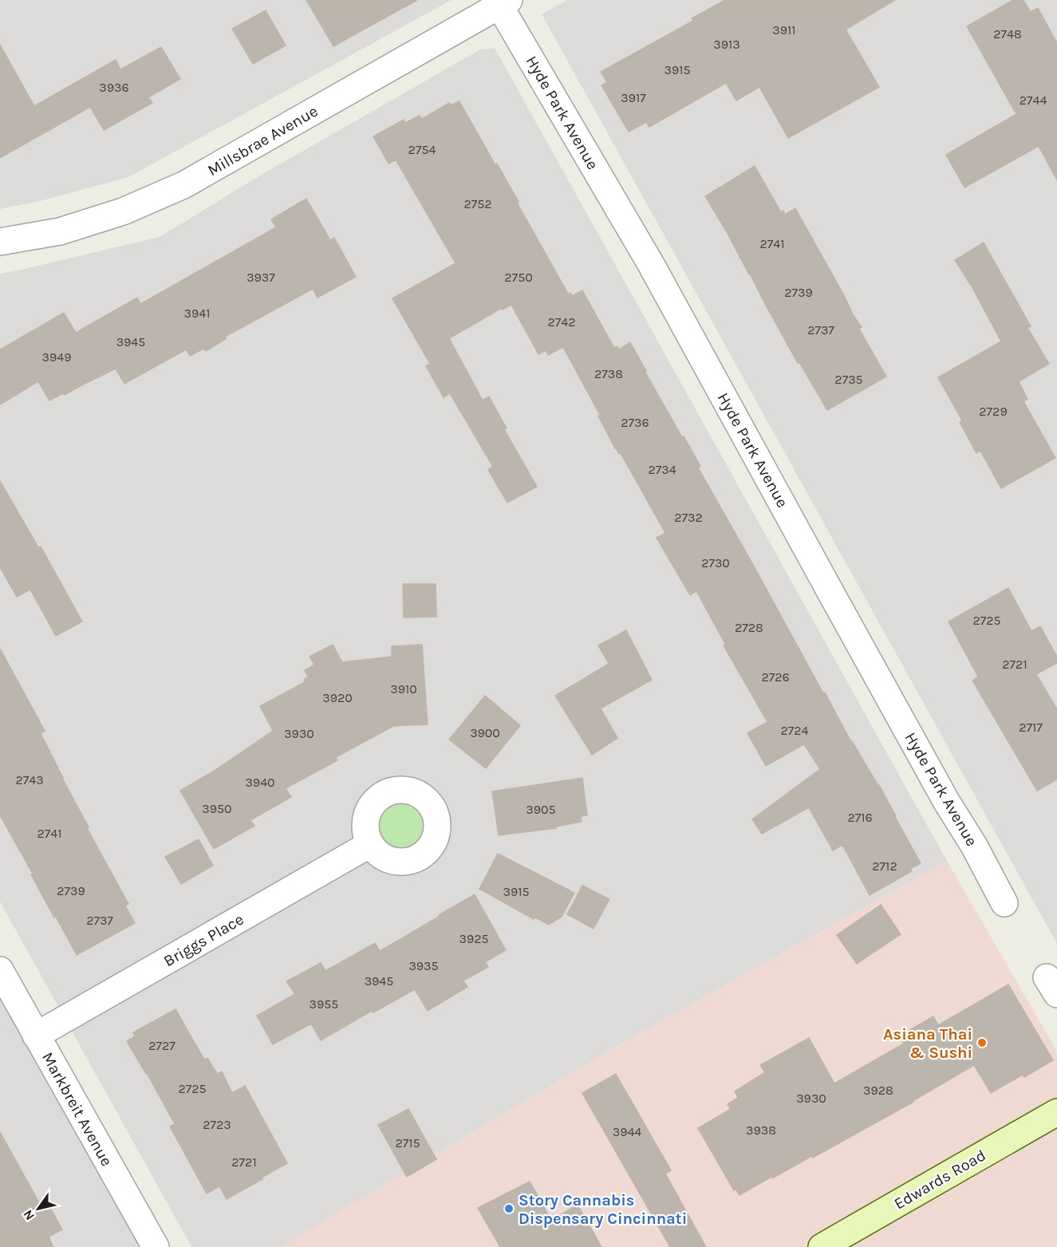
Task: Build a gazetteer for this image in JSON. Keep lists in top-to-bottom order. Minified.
{"streets":{"main road":["Edwards Road"],"street":["Hyde Park Avenue","Millsbrae Avenue","Briggs Place","Markbreit Avenue"]},"crossings":[["Hyde Park Avenue","Millsbrae Avenue"],["Briggs Place","Markbreit Avenue"]],"places":["Asiana Thai & Sushi","Story Cannabis Dispensary Cincinnati"],"house_numbers":["3911","2748","3913","3915","3936","3917","2744","2754","2752","2741","3937","2750","2739","3941","2742","2737","3945","3949","2738","2735","2729","2736","2734","2732","2730","2725","2728","2721","2726","3910","3920","2717","2724","3900","3930","2743","3940","3950","3905","2716","2741","2712","2739","3915","2737","3925","3935","3945","3955","2727","2725","3928","3930","2723","3938","3944","2715","2721"],"north":"bottom left"}
